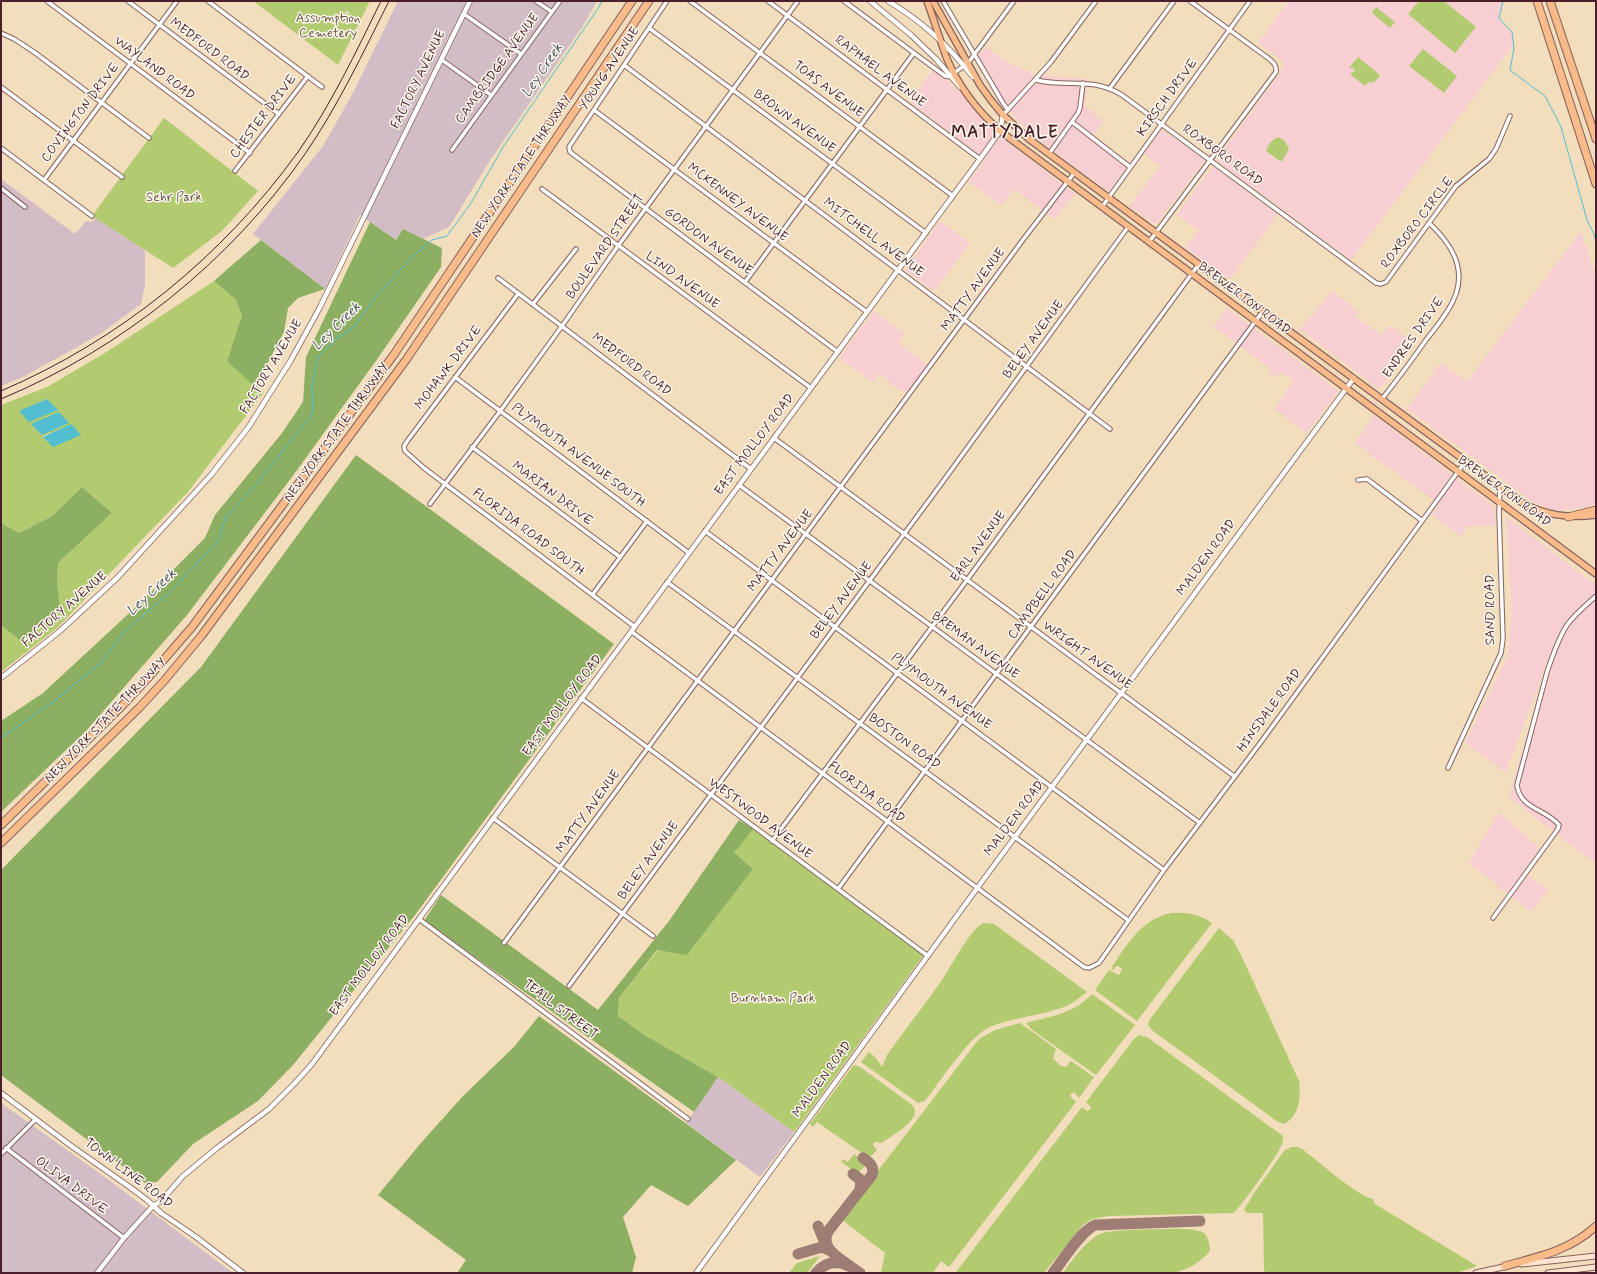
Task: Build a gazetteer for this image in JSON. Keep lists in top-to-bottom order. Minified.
{"streets":{"highway":["NEW YORK STATE THRUWAY"],"main road":["BREWERTON ROAD"],"street":["MEDFORD ROAD","WAYLAND ROAD","CAMBRIDGE AVENUE","YOUNG AVENUE","RAPHAEL AVENUE","FACTORY AVENUE","TOAS AVENUE","KIRSCH DRIVE","COVINGTON DRIVE","CHESTER DRIVE","BROWN AVENUE","ROXBORO ROAD","MCKENNEY AVENUE","ROXBORO CIRCLE","MITCHELL AVENUE","GORDON AVENUE","BOULEVARD STREET","LIND AVENUE","MATTY AVENUE","ENDRES DRIVE","BELEY AVENUE","MOHAWK DRIVE","EAST MOLLOY ROAD","PLYMOUTH AVENUE SOUTH","MARIAN DRIVE","FLORIDA ROAD SOUTH","EARL AVENUE","MALDEN ROAD","CAMPBELL ROAD","SAND ROAD","BREMAN AVENUE","WRIGHT AVENUE","PLYMOUTH AVENUE","HINSDALE ROAD","BOSTON ROAD","FLORIDA ROAD","WESTWOOD AVENUE","TEALL STREET","TOWN LINE ROAD","OLIVA DRIVE"]},"crossings":[["MEDFORD ROAD","COVINGTON DRIVE"],["MEDFORD ROAD","CHESTER DRIVE"],["MEDFORD ROAD","BOULEVARD STREET"],["MEDFORD ROAD","MOHAWK DRIVE"],["MEDFORD ROAD","EAST MOLLOY ROAD"],["WAYLAND ROAD","COVINGTON DRIVE"],["WAYLAND ROAD","CHESTER DRIVE"],["YOUNG AVENUE","BROWN AVENUE"],["YOUNG AVENUE","MCKENNEY AVENUE"],["YOUNG AVENUE","MITCHELL AVENUE"],["YOUNG AVENUE","GORDON AVENUE"],["RAPHAEL AVENUE","BOULEVARD STREET"],["RAPHAEL AVENUE","EAST MOLLOY ROAD"],["TOAS AVENUE","BOULEVARD STREET"],["TOAS AVENUE","EAST MOLLOY ROAD"],["KIRSCH DRIVE","ROXBORO ROAD"],["KIRSCH DRIVE","BREWERTON ROAD"],["BROWN AVENUE","BOULEVARD STREET"],["BROWN AVENUE","EAST MOLLOY ROAD"],["ROXBORO ROAD","ROXBORO CIRCLE"],["MCKENNEY AVENUE","BOULEVARD STREET"],["MCKENNEY AVENUE","EAST MOLLOY ROAD"],["ROXBORO CIRCLE","ENDRES DRIVE"],["MITCHELL AVENUE","BOULEVARD STREET"],["MITCHELL AVENUE","MATTY AVENUE"],["MITCHELL AVENUE","BELEY AVENUE"],["MITCHELL AVENUE","EAST MOLLOY ROAD"],["MITCHELL AVENUE","EARL AVENUE"],["GORDON AVENUE","BOULEVARD STREET"],["GORDON AVENUE","EAST MOLLOY ROAD"],["BOULEVARD STREET","LIND AVENUE"],["BOULEVARD STREET","PLYMOUTH AVENUE SOUTH"],["BOULEVARD STREET","MARIAN DRIVE"],["BOULEVARD STREET","FLORIDA ROAD SOUTH"],["LIND AVENUE","EAST MOLLOY ROAD"],["MATTY AVENUE","BREWERTON ROAD"],["MATTY AVENUE","BREMAN AVENUE"],["MATTY AVENUE","WRIGHT AVENUE"],["MATTY AVENUE","PLYMOUTH AVENUE"],["MATTY AVENUE","BOSTON ROAD"],["MATTY AVENUE","FLORIDA ROAD"],["MATTY AVENUE","WESTWOOD AVENUE"],["BREWERTON ROAD","ENDRES DRIVE"],["BREWERTON ROAD","BELEY AVENUE"],["BREWERTON ROAD","EAST MOLLOY ROAD"],["BREWERTON ROAD","EARL AVENUE"],["BREWERTON ROAD","MALDEN ROAD"],["BREWERTON ROAD","CAMPBELL ROAD"],["BREWERTON ROAD","SAND ROAD"],["BREWERTON ROAD","HINSDALE ROAD"],["BELEY AVENUE","BREMAN AVENUE"],["BELEY AVENUE","WRIGHT AVENUE"],["BELEY AVENUE","PLYMOUTH AVENUE"],["BELEY AVENUE","BOSTON ROAD"],["BELEY AVENUE","FLORIDA ROAD"],["BELEY AVENUE","WESTWOOD AVENUE"],["MOHAWK DRIVE","PLYMOUTH AVENUE SOUTH"],["MOHAWK DRIVE","FLORIDA ROAD SOUTH"],["EAST MOLLOY ROAD","PLYMOUTH AVENUE SOUTH"],["EAST MOLLOY ROAD","FLORIDA ROAD SOUTH"],["EAST MOLLOY ROAD","BREMAN AVENUE"],["EAST MOLLOY ROAD","WRIGHT AVENUE"],["EAST MOLLOY ROAD","PLYMOUTH AVENUE"],["EAST MOLLOY ROAD","BOSTON ROAD"],["EAST MOLLOY ROAD","FLORIDA ROAD"],["EAST MOLLOY ROAD","WESTWOOD AVENUE"],["EAST MOLLOY ROAD","TEALL STREET"],["EAST MOLLOY ROAD","TOWN LINE ROAD"],["EAST MOLLOY ROAD","OLIVA DRIVE"],["EARL AVENUE","BREMAN AVENUE"],["EARL AVENUE","WRIGHT AVENUE"],["EARL AVENUE","PLYMOUTH AVENUE"],["EARL AVENUE","BOSTON ROAD"],["EARL AVENUE","FLORIDA ROAD"],["EARL AVENUE","WESTWOOD AVENUE"],["MALDEN ROAD","BREMAN AVENUE"],["MALDEN ROAD","WRIGHT AVENUE"],["MALDEN ROAD","PLYMOUTH AVENUE"],["MALDEN ROAD","BOSTON ROAD"],["MALDEN ROAD","FLORIDA ROAD"],["MALDEN ROAD","WESTWOOD AVENUE"],["CAMPBELL ROAD","BREMAN AVENUE"],["CAMPBELL ROAD","WRIGHT AVENUE"],["CAMPBELL ROAD","PLYMOUTH AVENUE"],["CAMPBELL ROAD","BOSTON ROAD"],["CAMPBELL ROAD","FLORIDA ROAD"],["CAMPBELL ROAD","WESTWOOD AVENUE"],["BREMAN AVENUE","HINSDALE ROAD"],["WRIGHT AVENUE","HINSDALE ROAD"],["PLYMOUTH AVENUE","HINSDALE ROAD"],["HINSDALE ROAD","BOSTON ROAD"],["HINSDALE ROAD","FLORIDA ROAD"]],"districts":["MATTYDALE"],"water":["Ley Creek"],"parks":["Assumption Cemetery","Sehr Park","Burnham Park"]}
